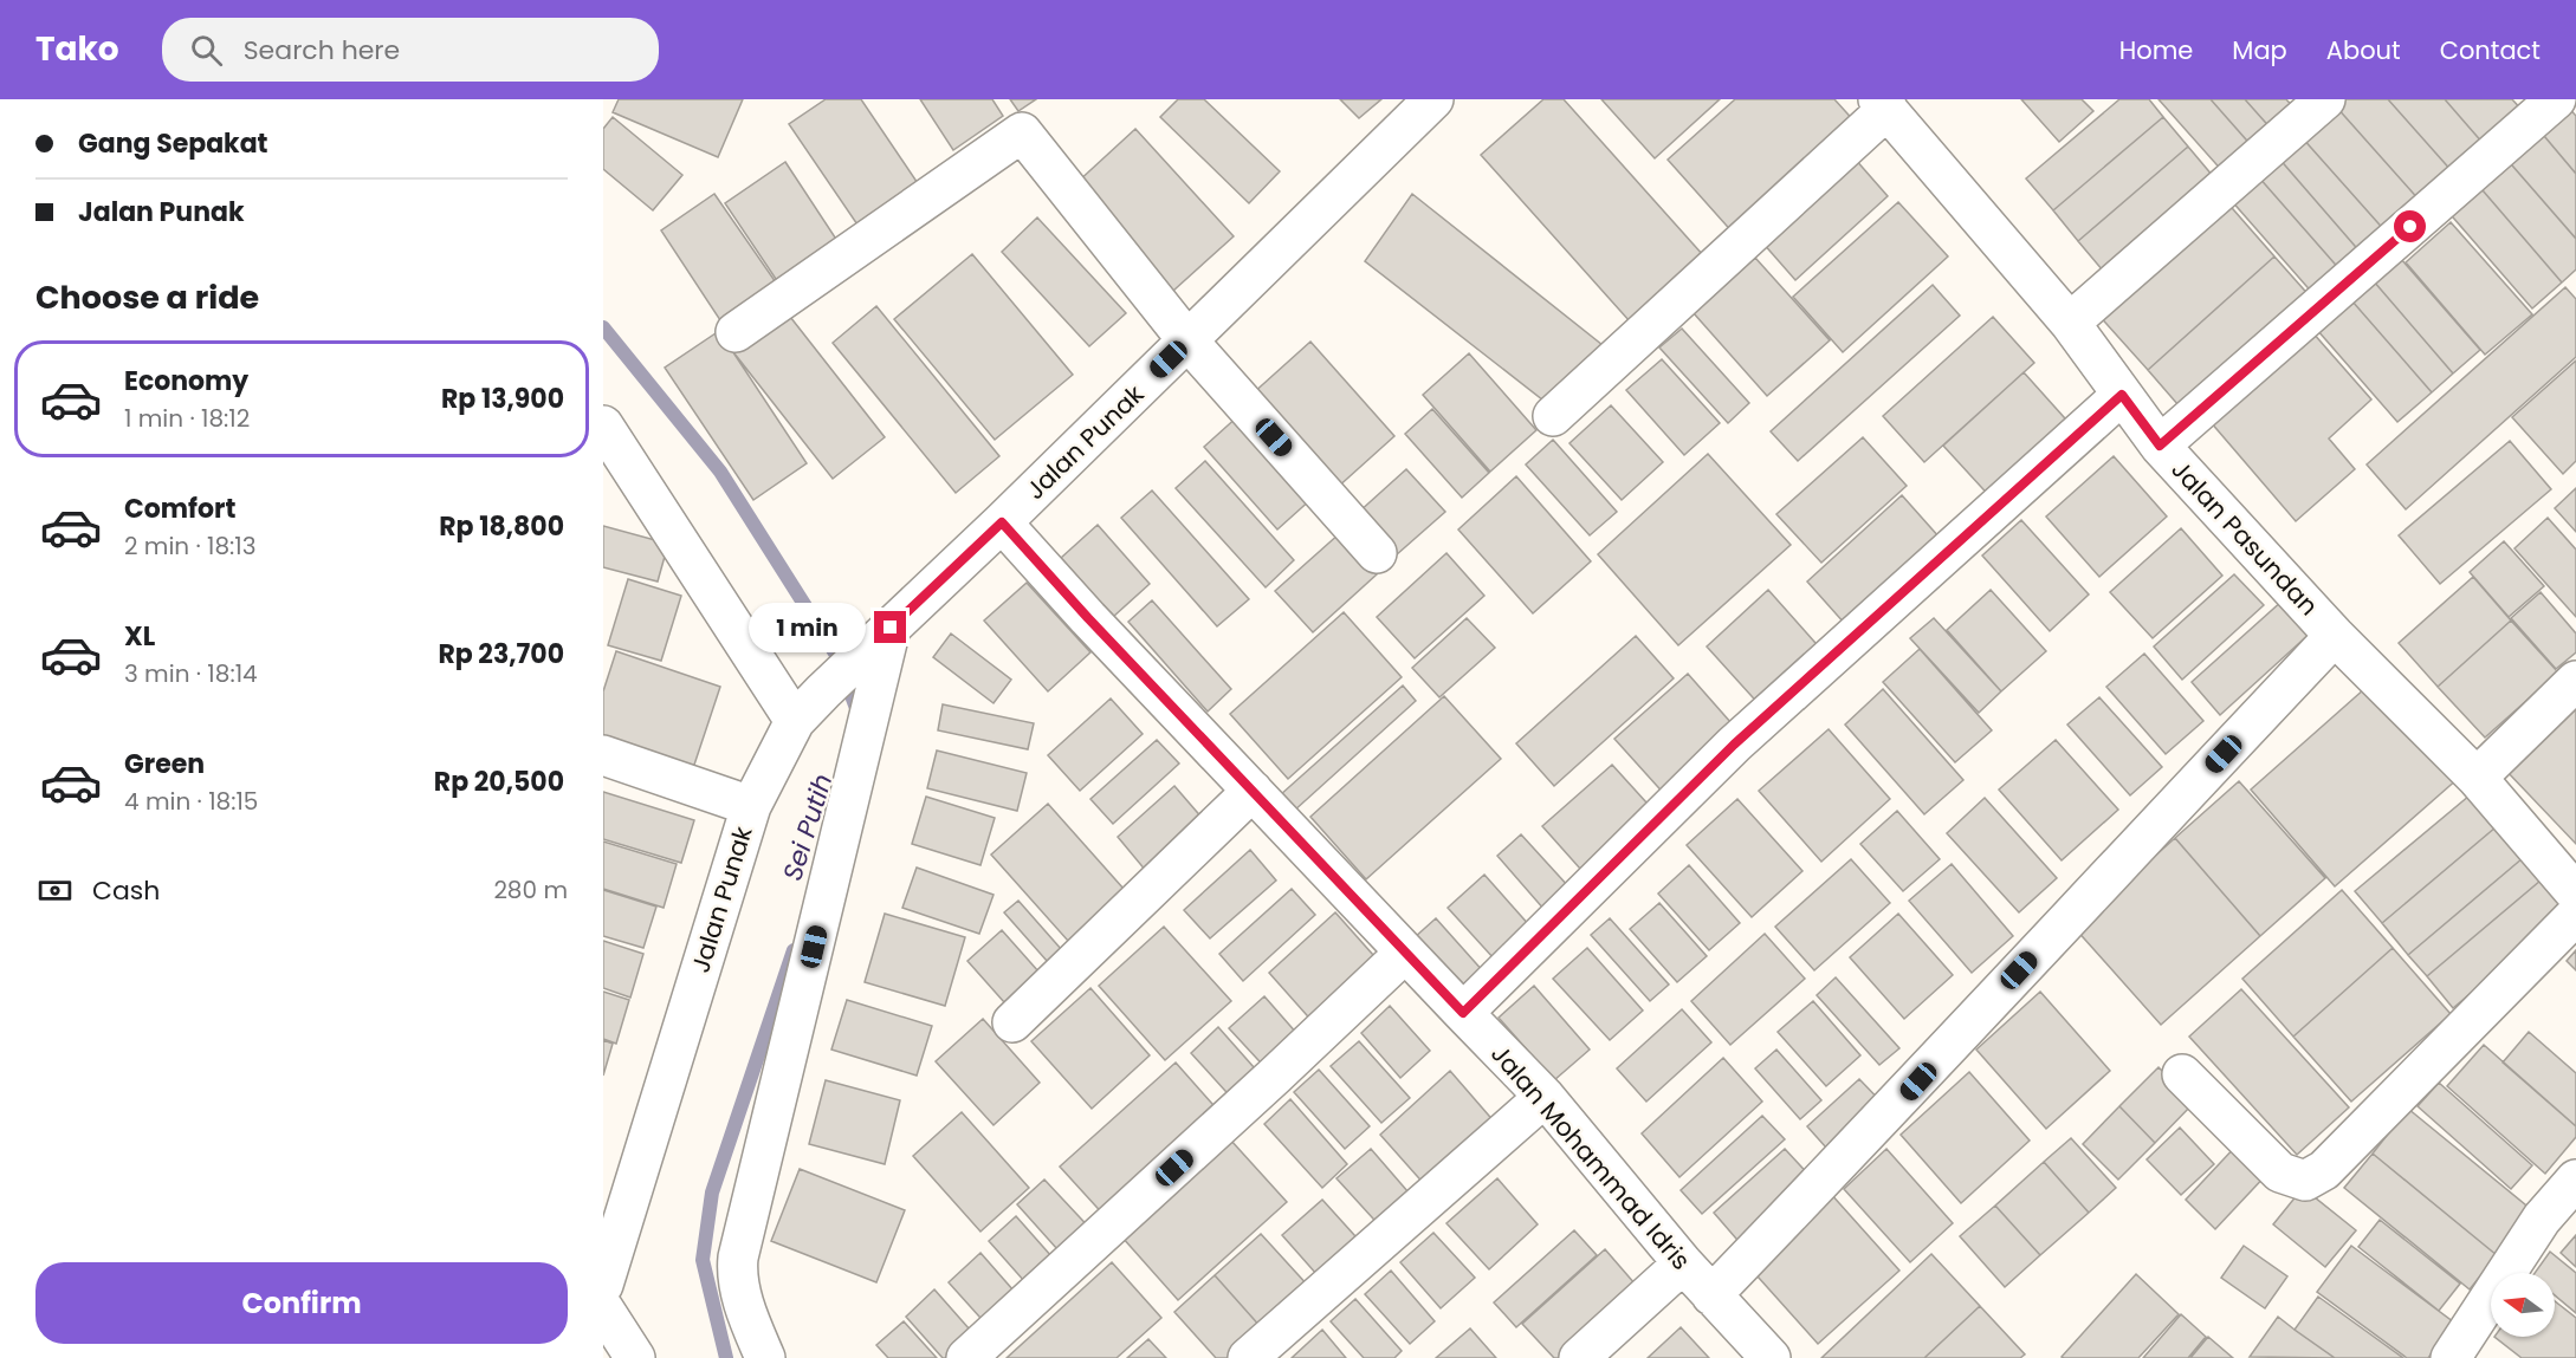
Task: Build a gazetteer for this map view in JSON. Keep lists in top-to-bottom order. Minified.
{"streets":{"street":["Jalan Punak","Jalan Pasundan","Jalan Mohammad Idris"]},"crossings":[["Jalan Punak","Jalan Mohammad Idris"]],"water":["Sei Putih"],"north":"left","page":{"header":"Tako","search":"Search here","nav":["Home","Map","About","Contact"],"banner":["Gang Sepakat","Jalan Punak"],"heading":"Choose a ride","list":[{"name":"Economy","note":"1 min · 18:12","value":"Rp 13,900"},{"name":"Comfort","note":"2 min · 18:13","value":"Rp 18,800"},{"name":"XL","note":"3 min · 18:14","value":"Rp 23,700"},{"name":"Green","note":"4 min · 18:15","value":"Rp 20,500"}],"bubble":"1 min","pay":["Cash","280 m"],"buttons":"Confirm"}}
